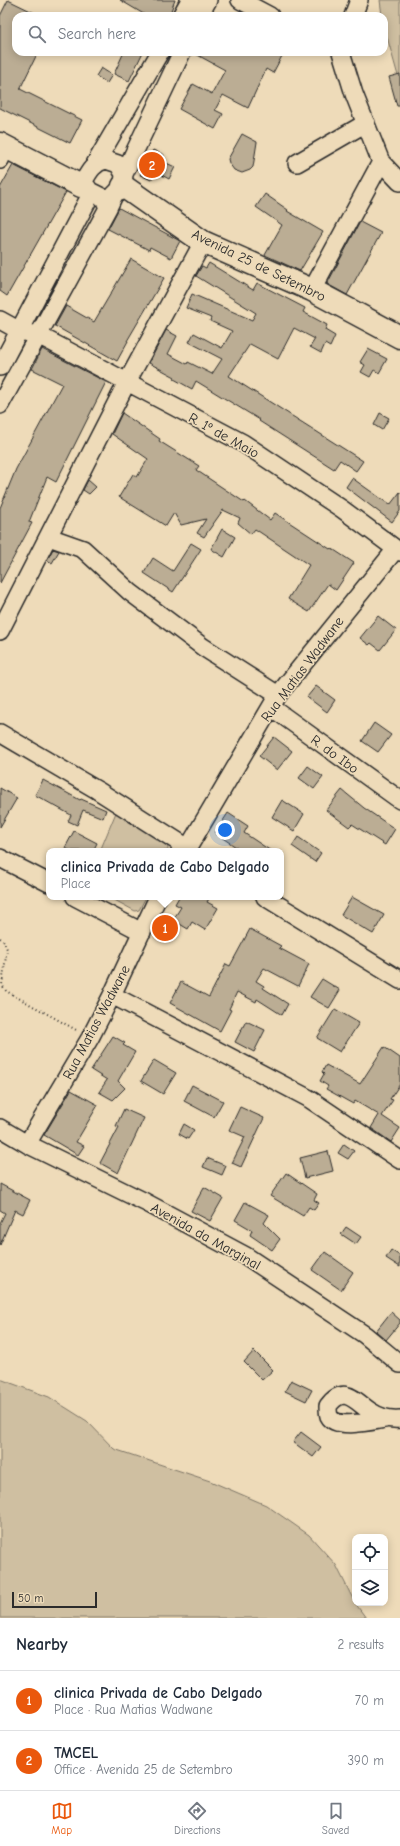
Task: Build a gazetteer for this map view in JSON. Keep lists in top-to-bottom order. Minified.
{"streets":{"highway":["Avenida 25 de Setembro"],"street":["R. 1º de Maio","Rua Matias Wadwane","R. do Ibo","Avenida da Marginal"]},"crossings":[["R. 1º de Maio","Rua Matias Wadwane"],["Rua Matias Wadwane","R. do Ibo"],["Rua Matias Wadwane","Avenida da Marginal"]],"scale_bar":"50 m","page":{"search":"Search here","pins":["2","1"],"popup":["clinica Privada de Cabo Delgado","Place"],"scale":"50 m","heading":["Nearby","2 results"],"list":[{"mark":"1","name":"clinica Privada de Cabo Delgado","note":"Place · Rua Matias Wadwane","value":"70 m"},{"mark":"2","name":"TMCEL","note":"Office · Avenida 25 de Setembro","value":"390 m"}],"nav":["Map","Directions","Saved"]}}
